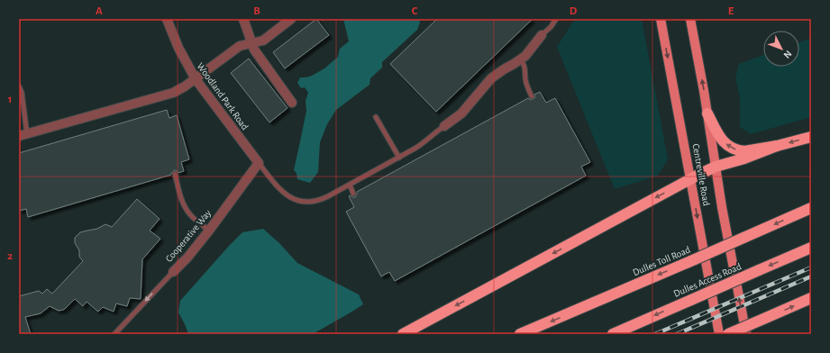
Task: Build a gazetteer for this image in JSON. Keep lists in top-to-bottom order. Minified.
{"streets":{"highway":["Dulles Toll Road","Dulles Access Road"],"main road":["Centreville Road"],"street":["Woodland Park Road","Cooperative Way"]},"crossings":[["Woodland Park Road","Cooperative Way"]],"one_way":["Cooperative Way"],"north":"bottom right","grid":{"columns":["A","B","C","D","E"],"rows":["1","2"]}}
